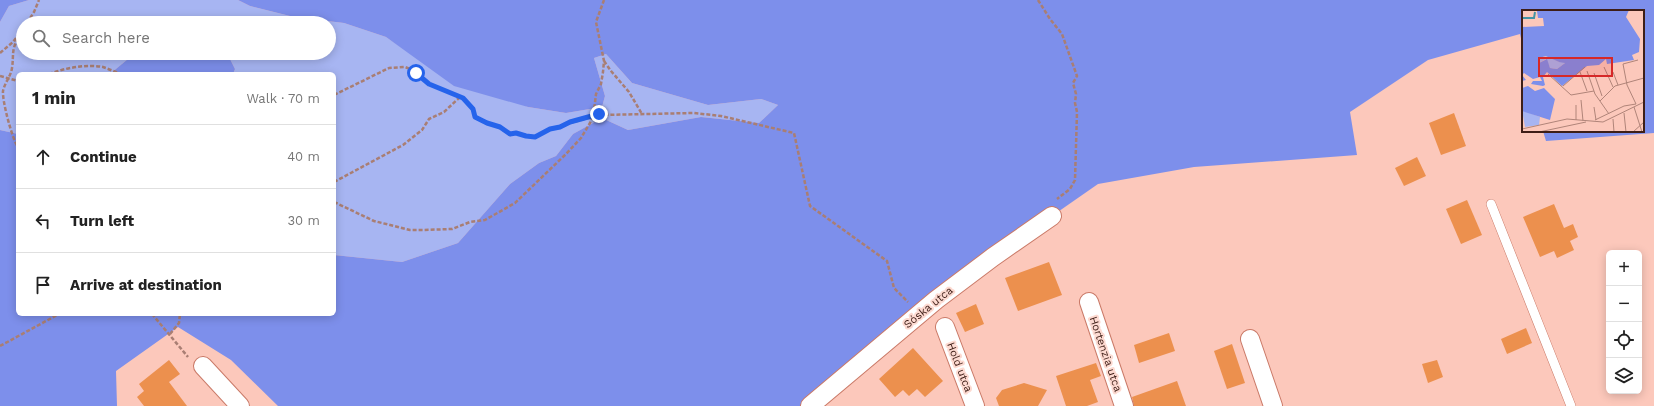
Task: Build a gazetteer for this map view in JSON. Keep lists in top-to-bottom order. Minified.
{"streets":{"street":["Sóska utca","Hortenzia utca","Hold utca"]},"page":{"search":"Search here","heading":["1 min","Walk · 70 m"],"list":[["Continue","40 m"],["Turn left","30 m"],"Arrive at destination"],"map_buttons":["+","−"]}}
